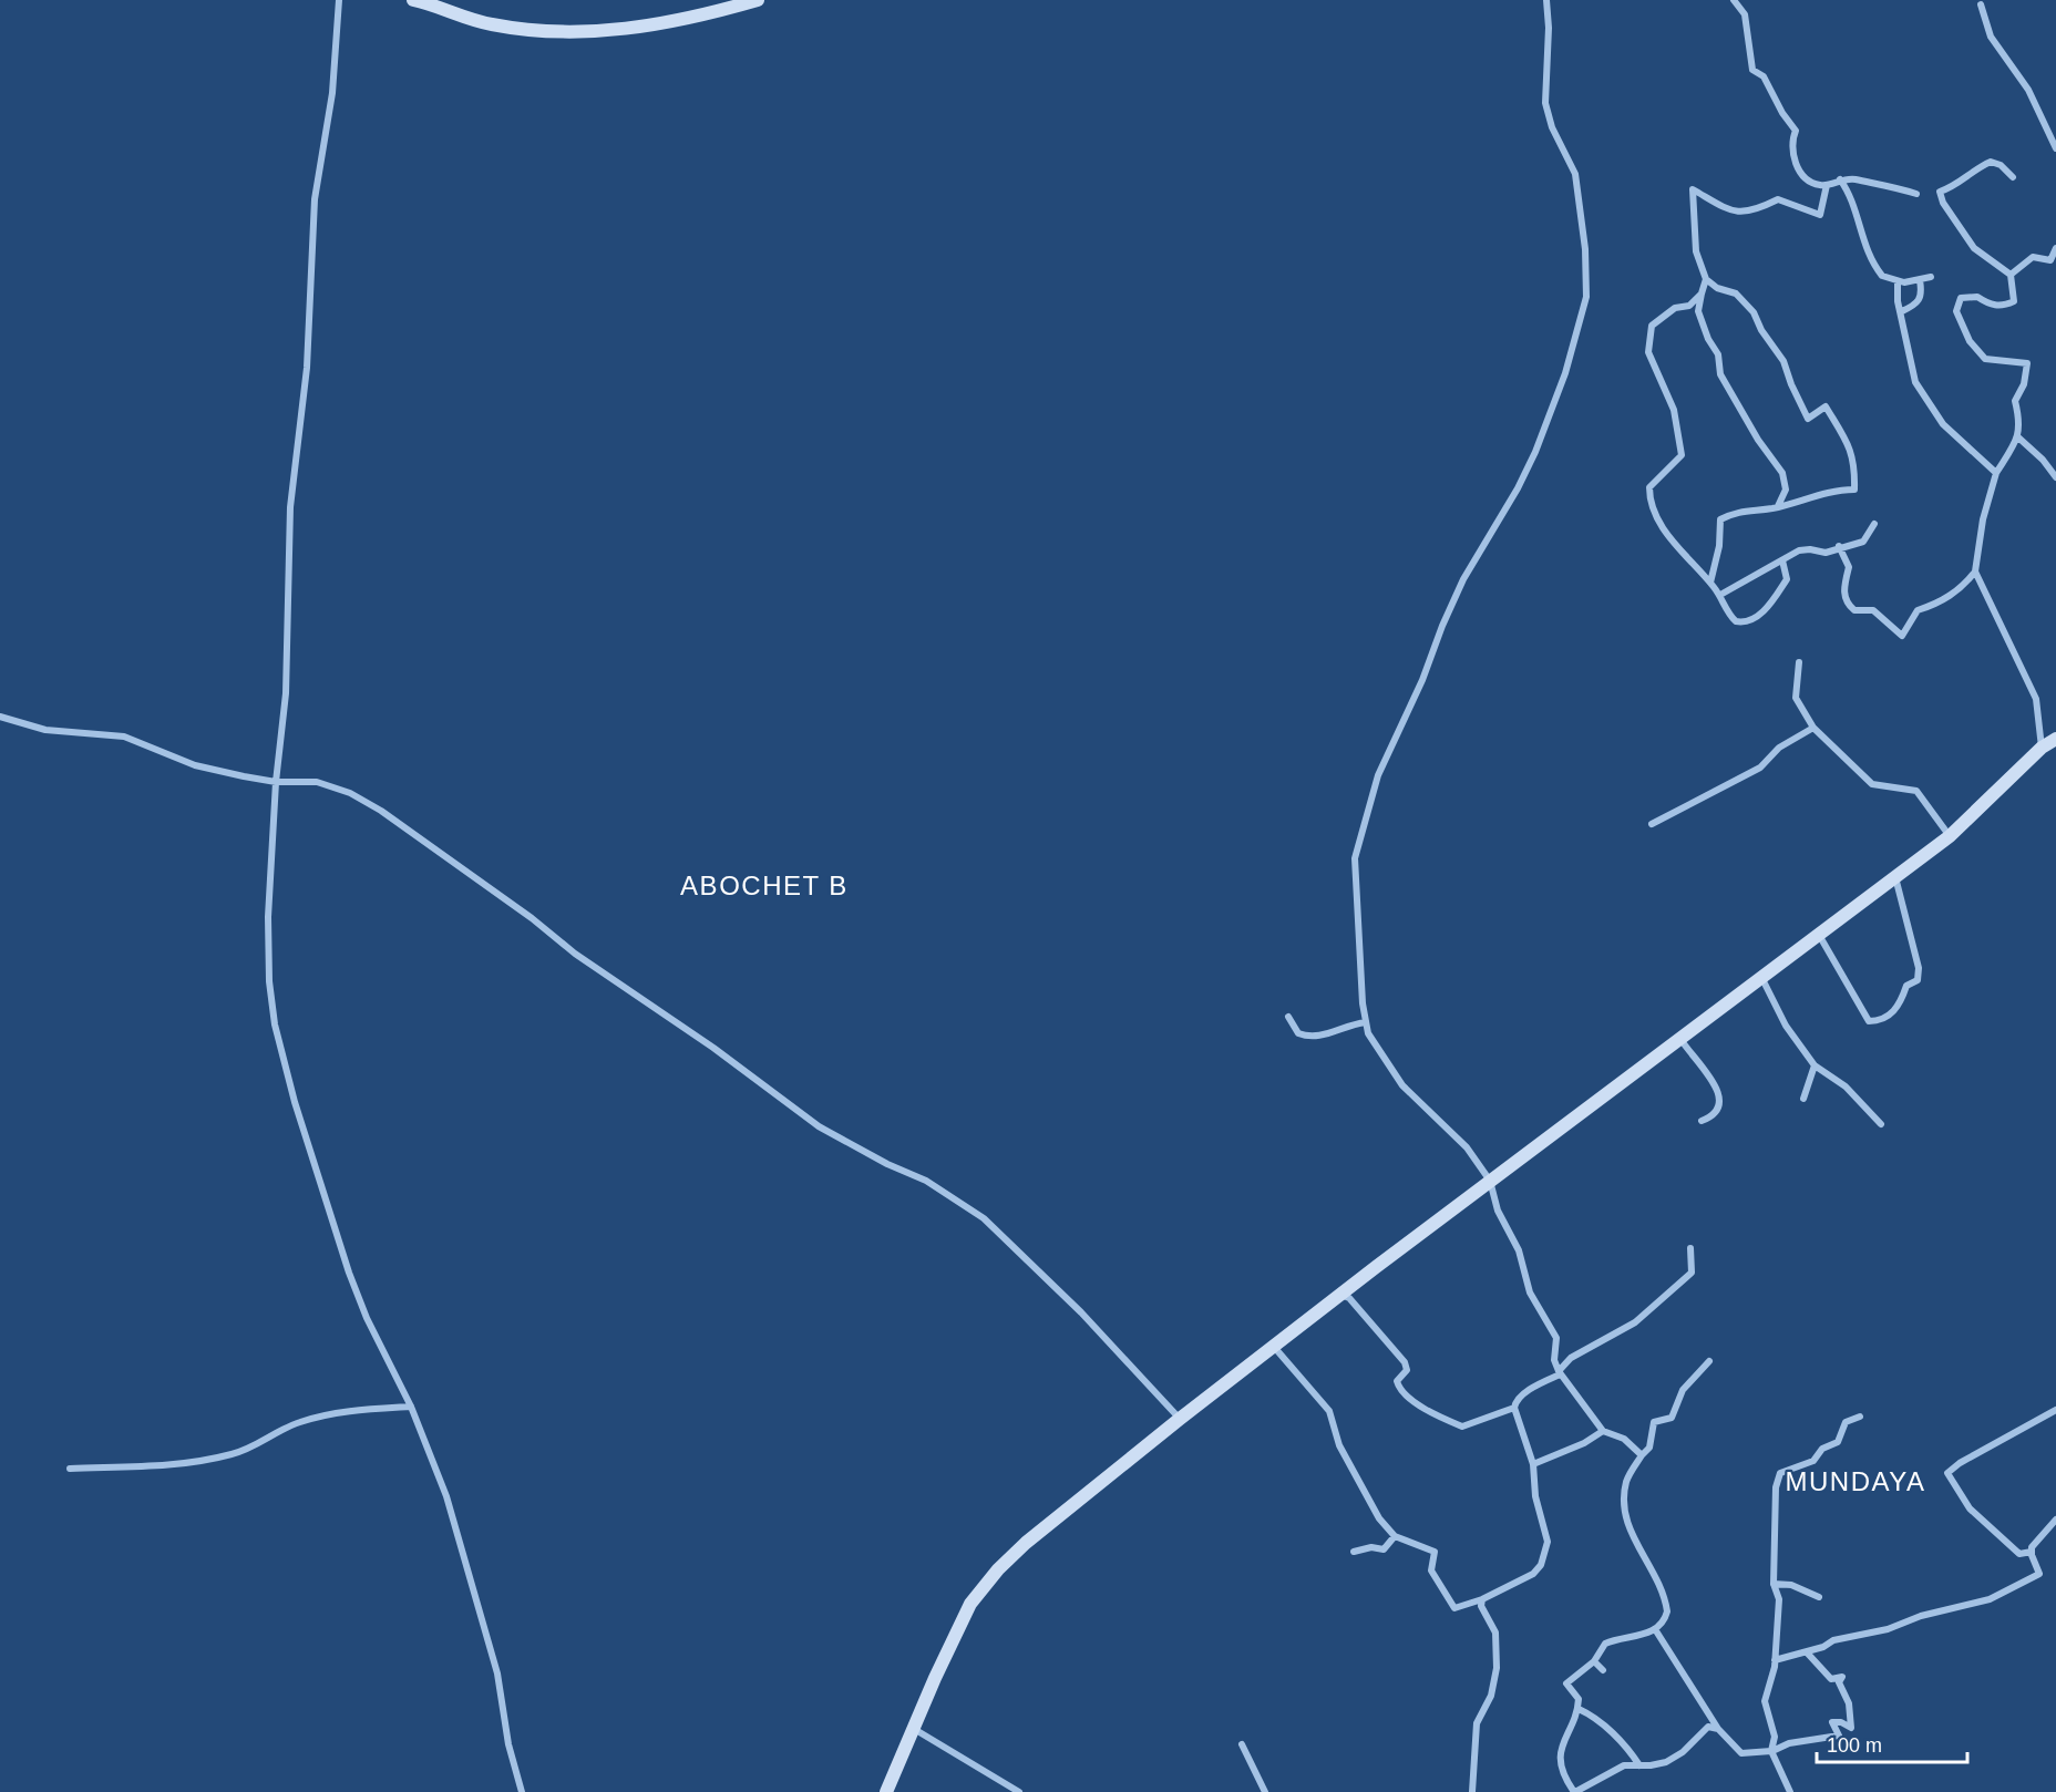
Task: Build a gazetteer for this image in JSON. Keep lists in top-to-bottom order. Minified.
{"districts":["ABOCHET B","MUNDAYA"],"scale_bar":"100 m"}
